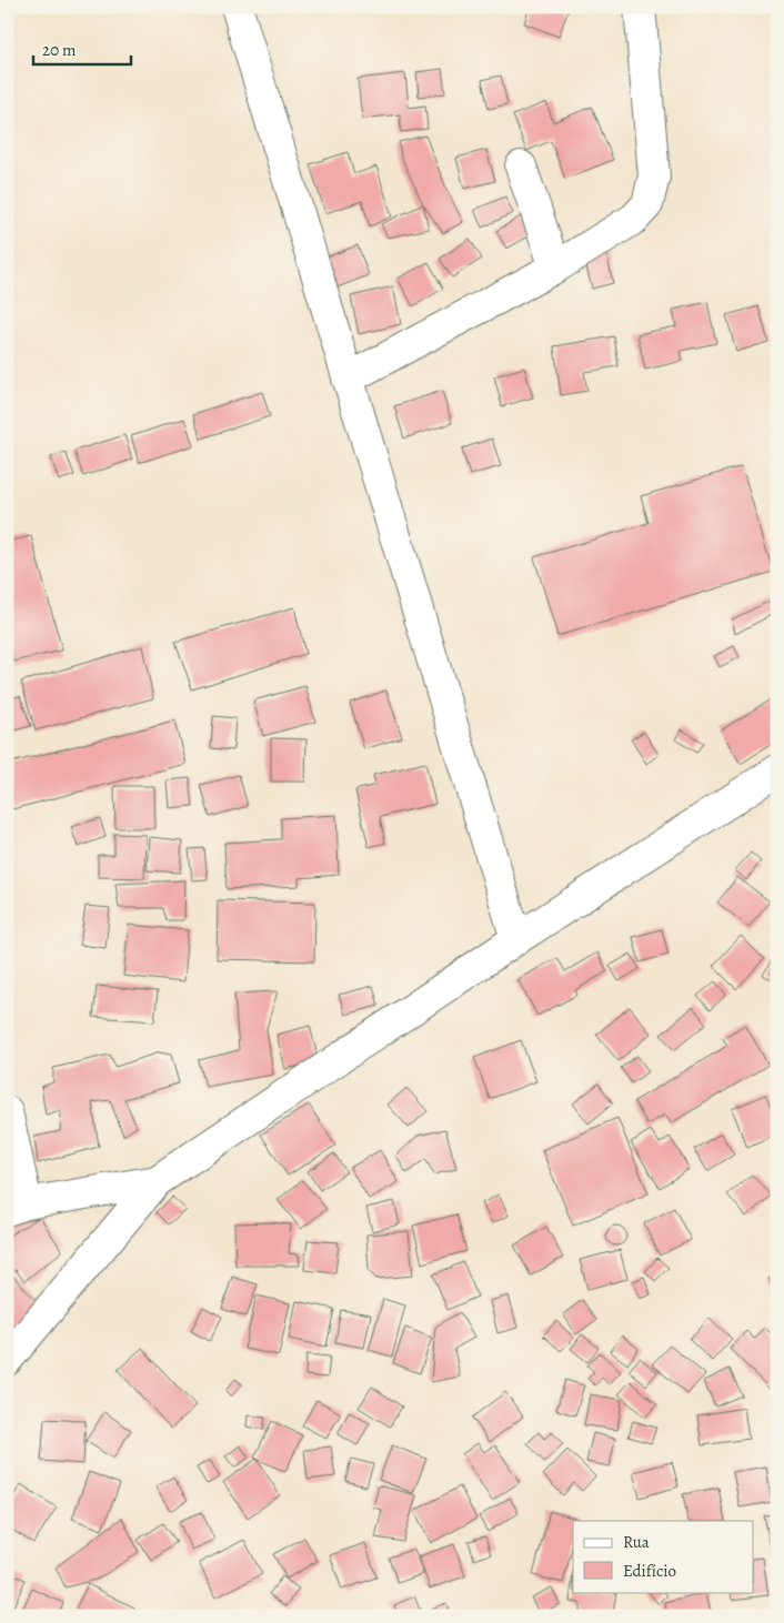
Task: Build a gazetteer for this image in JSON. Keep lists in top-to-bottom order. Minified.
{"legend":["Rua","Edifício"],"scale_bar":"20 m"}
